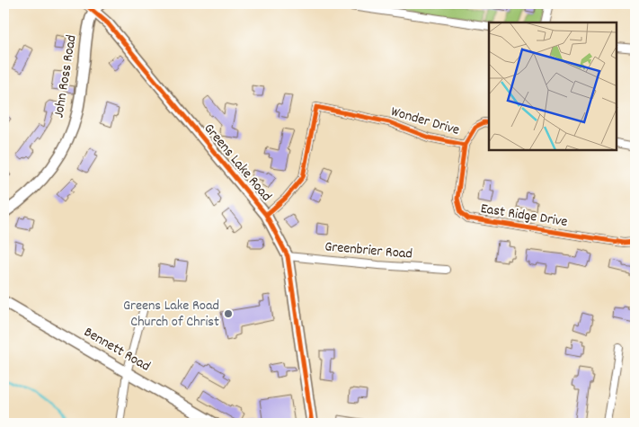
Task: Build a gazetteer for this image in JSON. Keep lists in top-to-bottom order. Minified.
{"streets":{"street":["John Ross Road","Wonder Drive","Greens Lake Road","East Ridge Drive","Greenbrier Road","Bennett Road"]},"crossings":[["John Ross Road","Greens Lake Road"],["Wonder Drive","Greens Lake Road"],["Wonder Drive","East Ridge Drive"],["Greens Lake Road","Greenbrier Road"]],"places":["Greens Lake Road Church of Christ"]}
